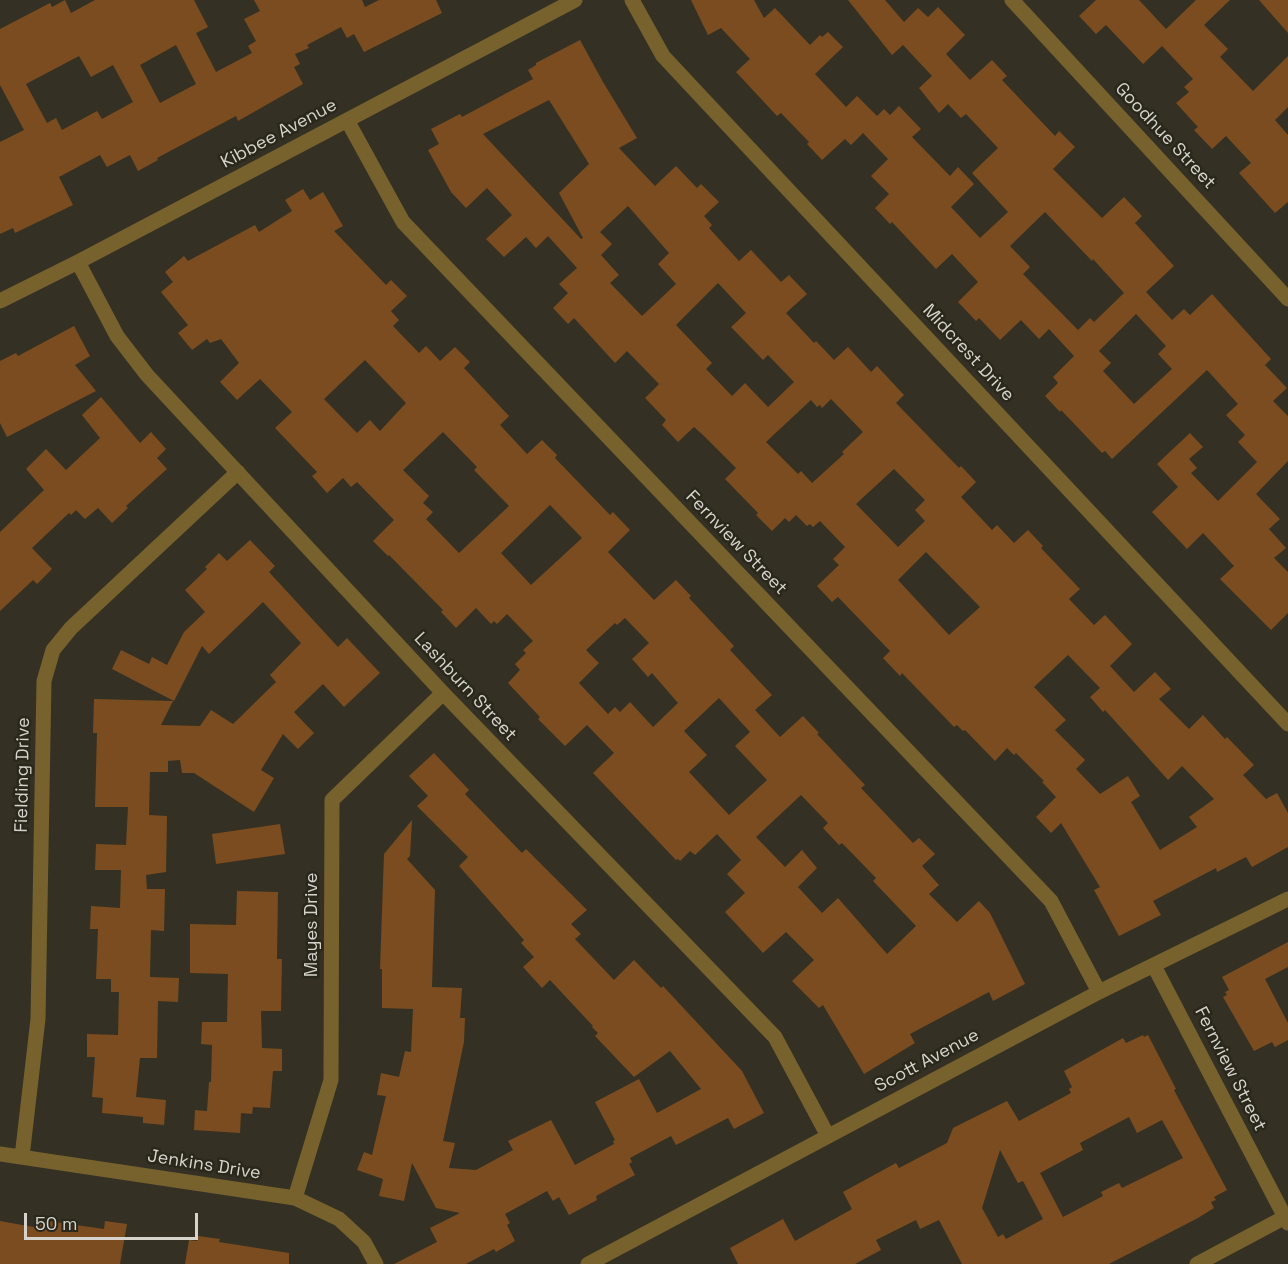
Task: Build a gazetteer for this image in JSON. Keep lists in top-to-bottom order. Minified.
{"streets":{"street":["Kibbee Avenue","Goodhue Street","Midcrest Drive","Fernview Street","Lashburn Street","Fielding Drive","Mayes Drive","Scott Avenue","Jenkins Drive"]},"crossings":[["Kibbee Avenue","Fernview Street"],["Kibbee Avenue","Lashburn Street"],["Fernview Street","Scott Avenue"],["Lashburn Street","Fielding Drive"],["Lashburn Street","Mayes Drive"],["Lashburn Street","Scott Avenue"],["Fielding Drive","Jenkins Drive"],["Mayes Drive","Jenkins Drive"]],"scale_bar":"50 m"}
